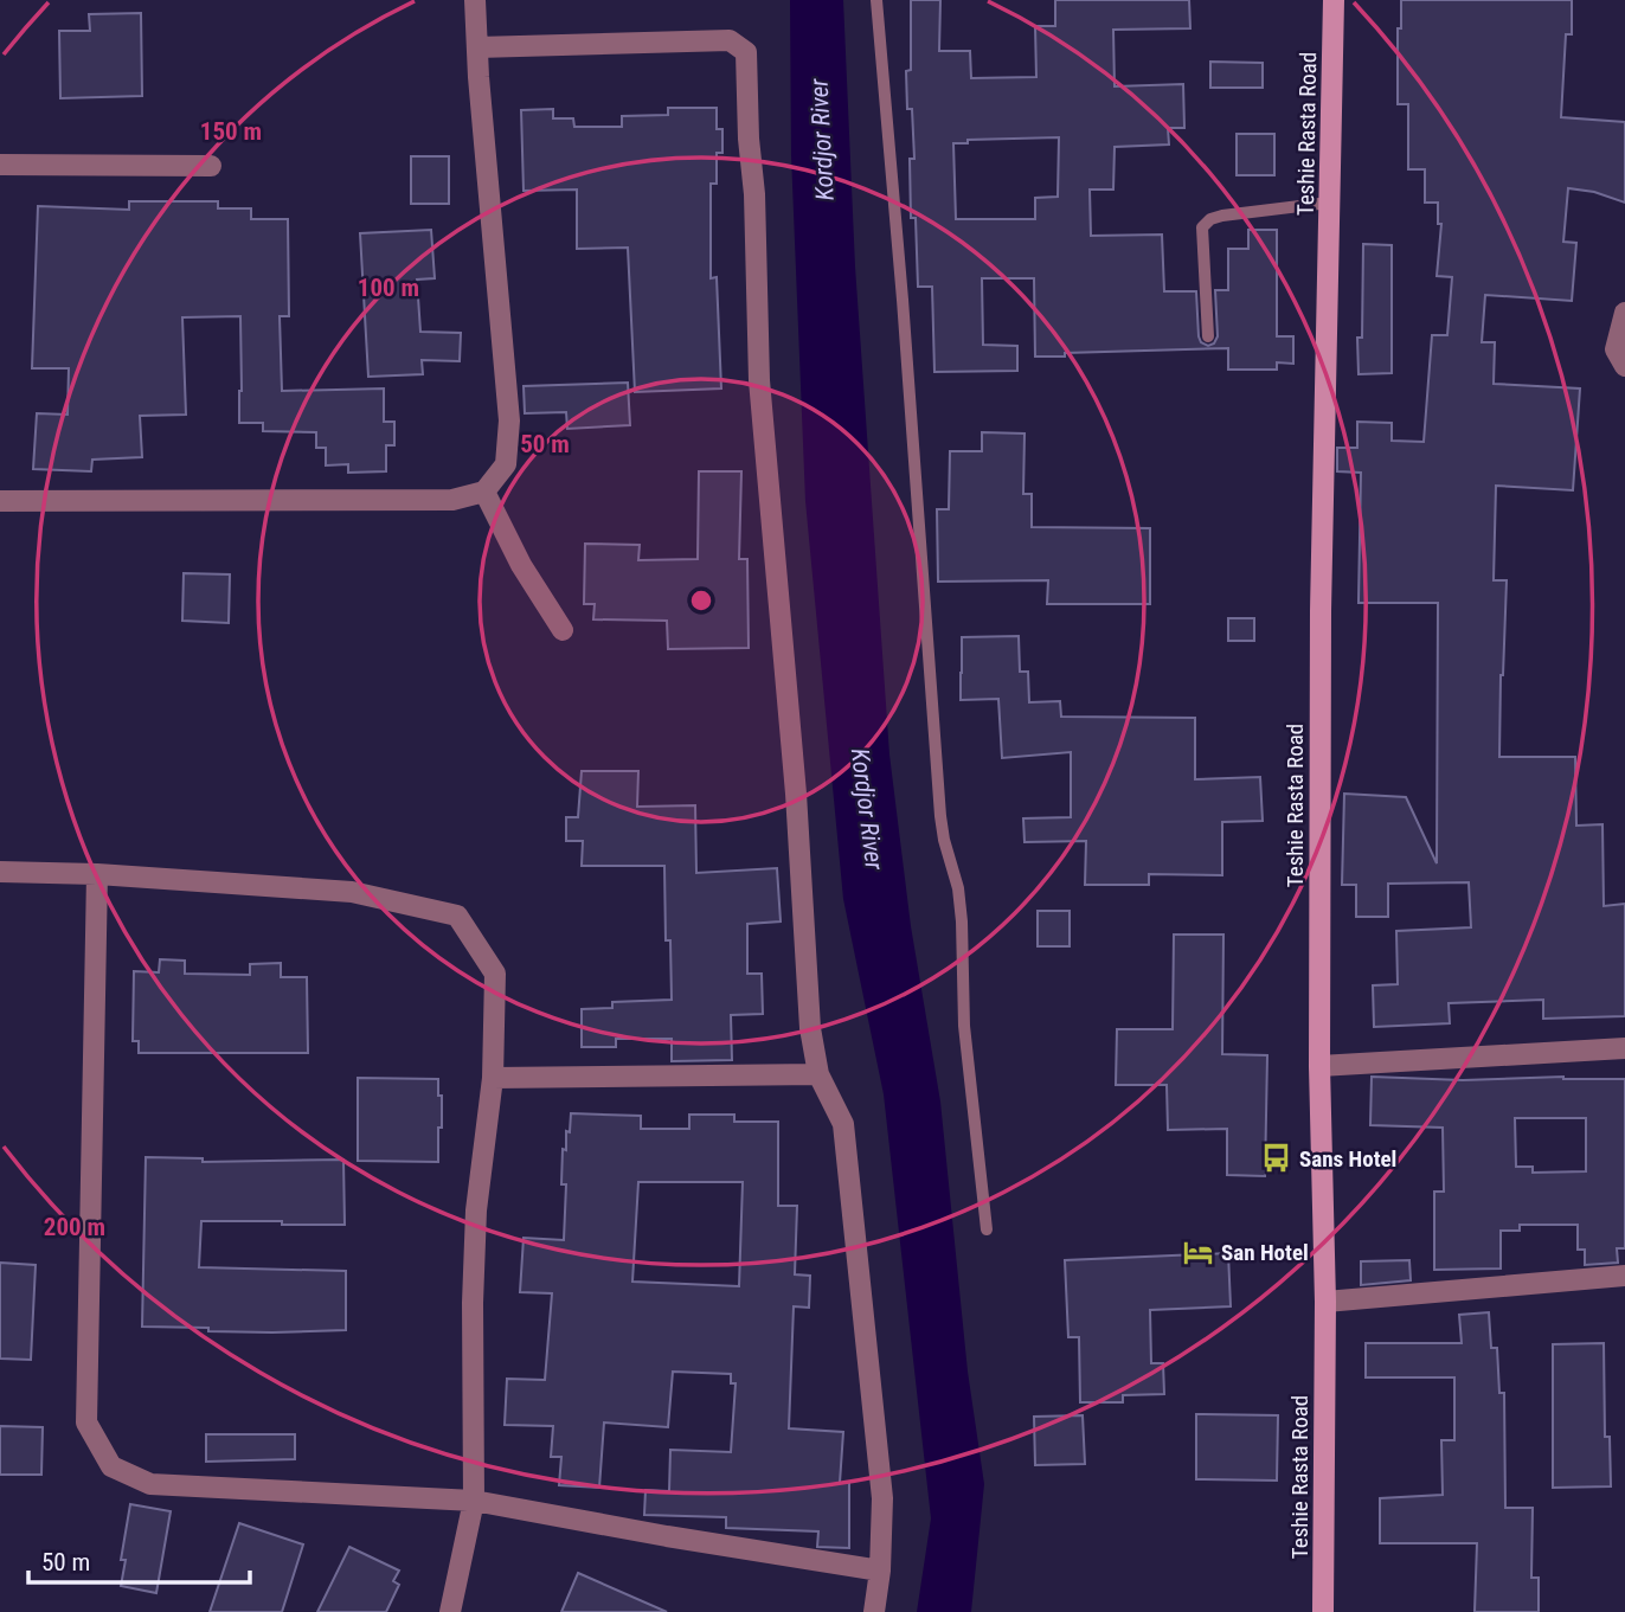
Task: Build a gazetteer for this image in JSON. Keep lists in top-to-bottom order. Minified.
{"streets":{"main road":["Teshie Rasta Road"]},"water":["Kordjor River"],"places":{"bus stop":["Sans Hotel"],"hotel":["San Hotel"]},"scale_bar":"50 m","rings":["150 m","100 m","50 m","200 m"]}
